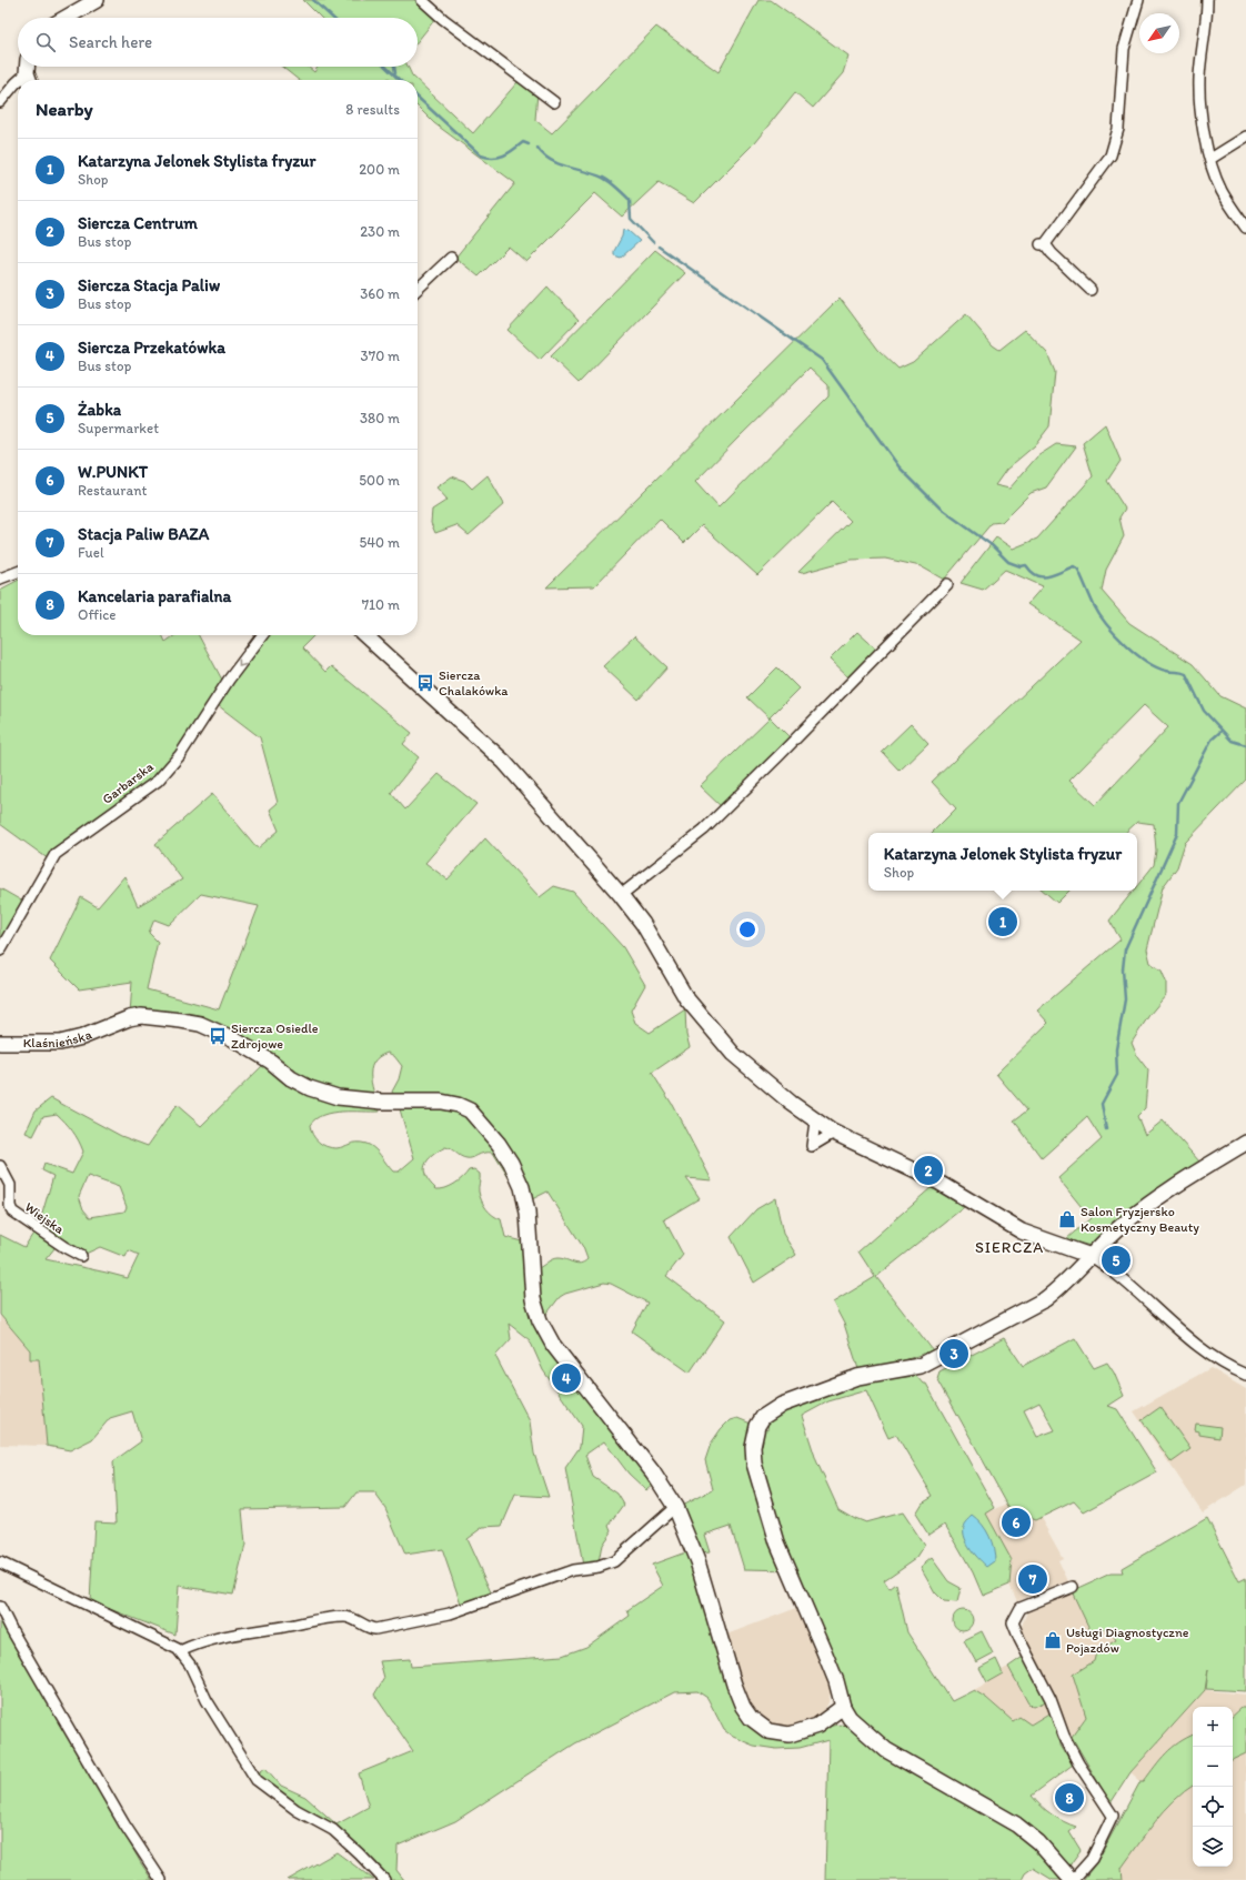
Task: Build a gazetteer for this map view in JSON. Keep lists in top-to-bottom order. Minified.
{"streets":{"street":["Garbarska","Klaśnieńska","Wiejska"]},"one_way":["Garbarska"],"districts":["SIERCZA"],"places":{"bus stop":["Siercza Chalakówka","Siercza Osiedle Zdrojowe"],"shop":["Salon Fryzjersko Kosmetyczny Beauty","Usługi Diagnostyczne Pojazdów"]},"north":"bottom left","page":{"search":"Search here","heading":["Nearby","8 results"],"list":[{"mark":"1","name":"Katarzyna Jelonek Stylista fryzur","note":"Shop","value":"200 m"},{"mark":"2","name":"Siercza Centrum","note":"Bus stop","value":"230 m"},{"mark":"3","name":"Siercza Stacja Paliw","note":"Bus stop","value":"360 m"},{"mark":"4","name":"Siercza Przekatówka","note":"Bus stop","value":"370 m"},{"mark":"5","name":"Żabka","note":"Supermarket","value":"380 m"},{"mark":"6","name":"W.PUNKT","note":"Restaurant","value":"500 m"},{"mark":"7","name":"Stacja Paliw BAZA","note":"Fuel","value":"540 m"},{"mark":"8","name":"Kancelaria parafialna","note":"Office","value":"710 m"}],"popup":["Katarzyna Jelonek Stylista fryzur","Shop"],"pins":["1","2","5","3","4","6","7","8"],"map_buttons":["+","−"]}}
